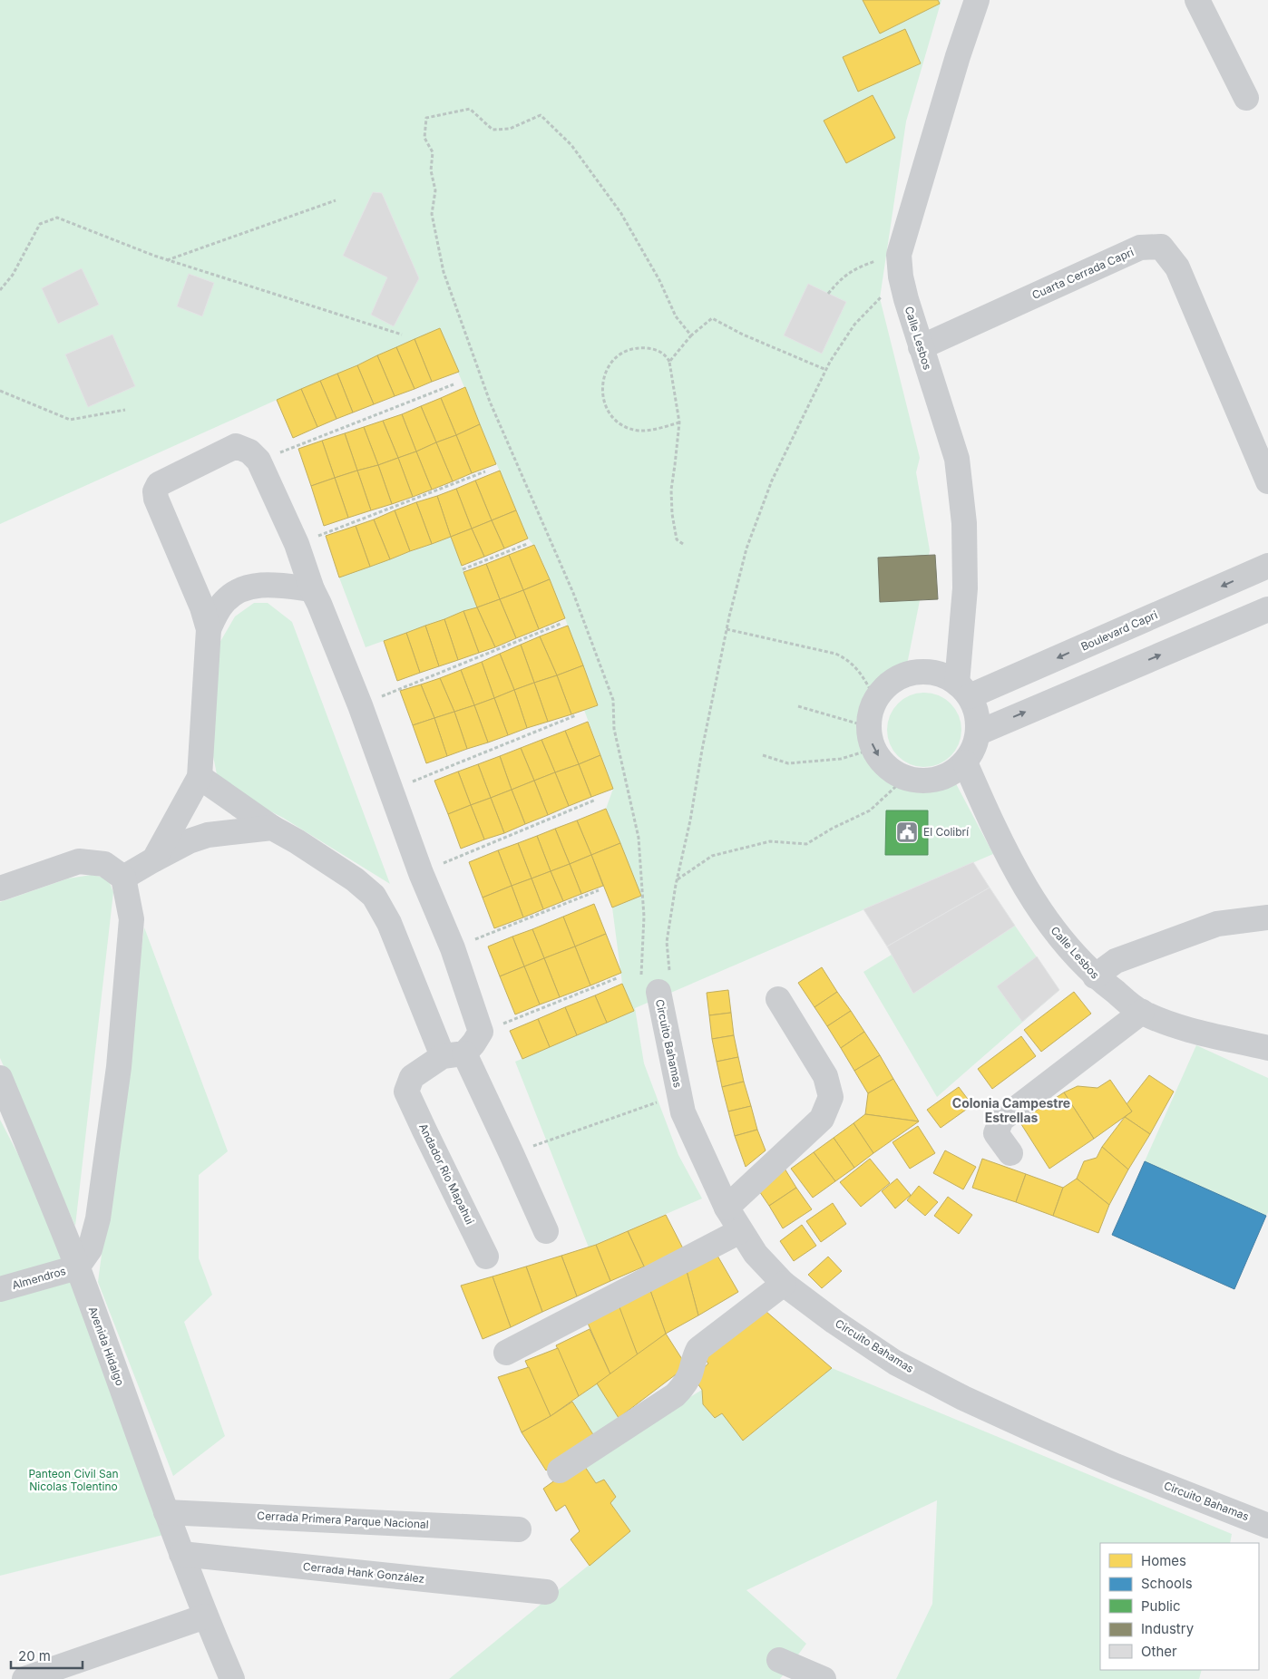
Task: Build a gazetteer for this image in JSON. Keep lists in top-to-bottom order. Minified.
{"streets":{"street":["Cuarta Cerrada Capri","Calle Lesbos","Boulevard Capri","Circuito Bahamas","Andador Río Mapahui","Almendros","Avenida Hidalgo","Cerrada Primera Parque Nacional","Cerrada Hank González"]},"crossings":[["Cuarta Cerrada Capri","Calle Lesbos"],["Calle Lesbos","Boulevard Capri"],["Almendros","Avenida Hidalgo"],["Avenida Hidalgo","Cerrada Primera Parque Nacional"],["Avenida Hidalgo","Cerrada Hank González"]],"districts":["Colonia Campestre Estrellas"],"parks":["Panteon Civil San Nicolas Tolentino"],"places":{"public building":["El Colibrí"]},"legend":["Homes","Schools","Public","Industry","Other"],"scale_bar":"20 m"}
